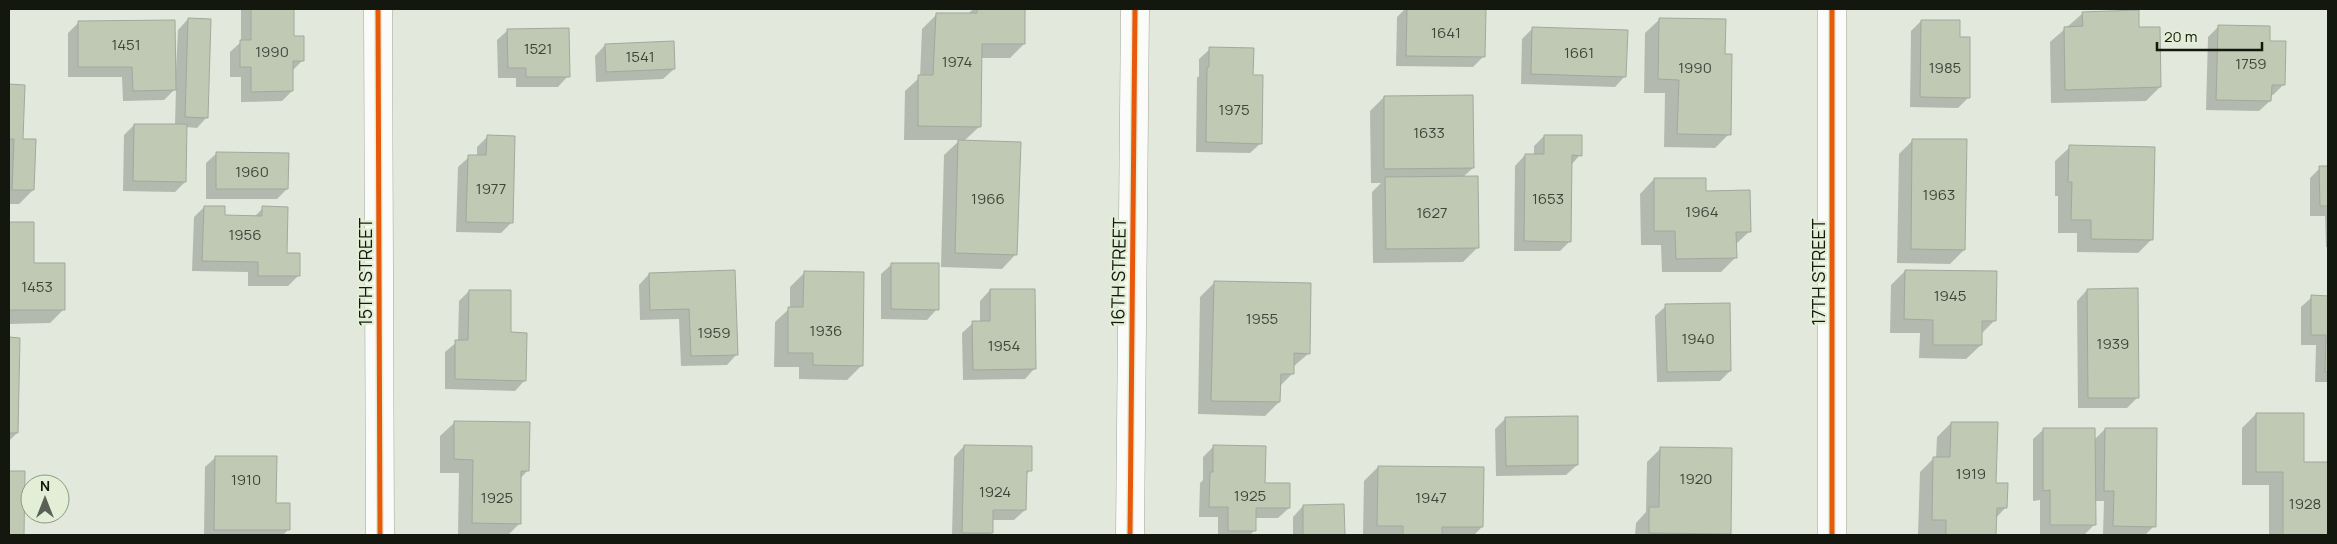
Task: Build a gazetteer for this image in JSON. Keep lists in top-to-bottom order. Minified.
{"streets":{"street":["15TH STREET","16TH STREET","17TH STREET"]},"house_numbers":["1641","1451","1521","1990","1661","1541","1974","1759","1990","1985","1975","1633","1960","1977","1963","1966","1653","1964","1627","1956","1453","1945","1955","1936","1959","1940","1939","1954","1919","1920","1910","1924","1925","1925","1947","1928"],"scale_bar":"20 m","north":"top"}
